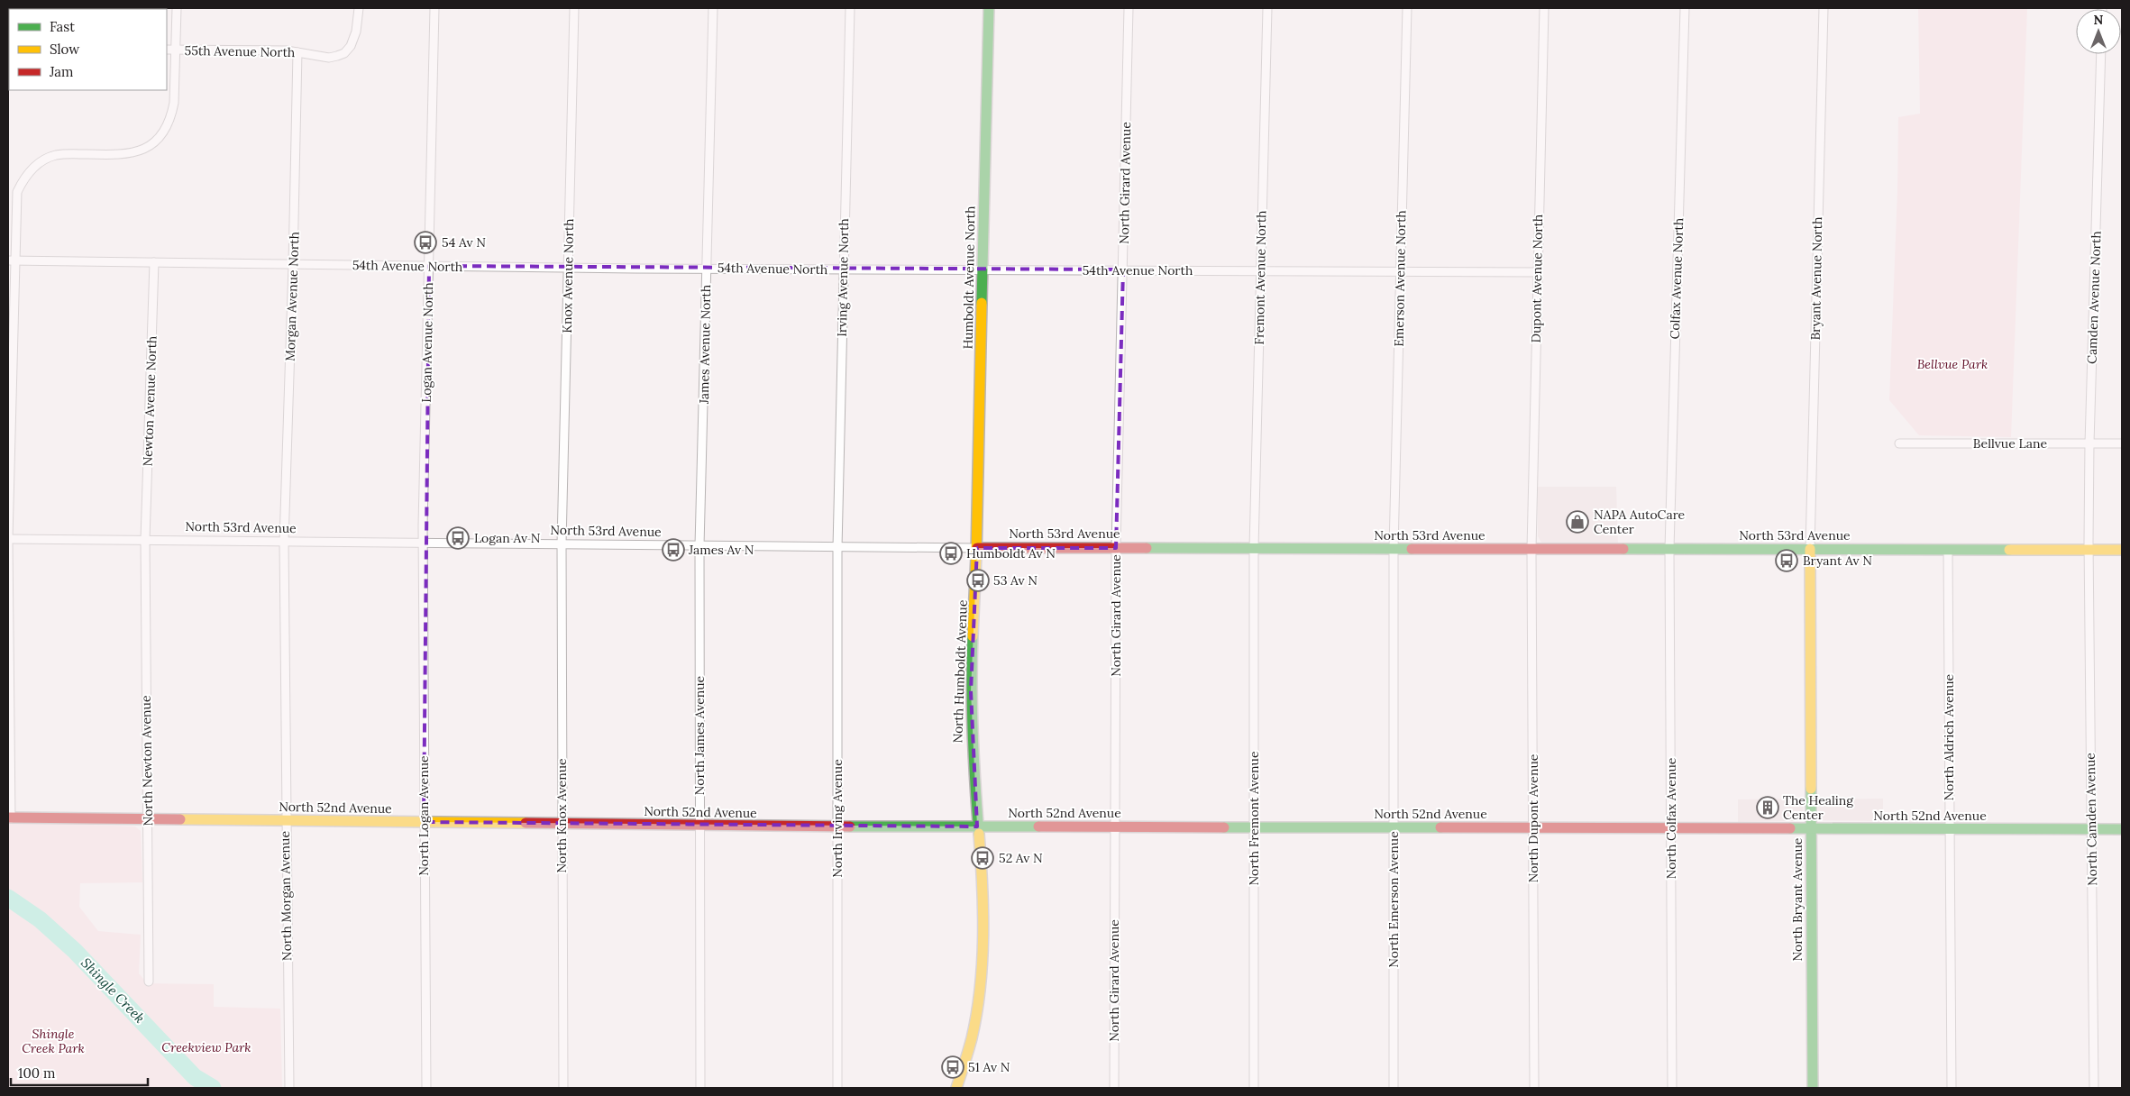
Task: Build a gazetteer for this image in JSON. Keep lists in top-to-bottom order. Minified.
{"streets":{"street":["55th Avenue North","North Girard Avenue","54th Avenue North","Knox Avenue North","Irving Avenue North","Humboldt Avenue North","Fremont Avenue North","Emerson Avenue North","Dupont Avenue North","Colfax Avenue North","Bryant Avenue North","Morgan Avenue North","Camden Avenue North","Logan Avenue North","James Avenue North","Newton Avenue North","Bellvue Lane","North 53rd Avenue","North Humboldt Avenue","North James Avenue","North Aldrich Avenue","North Newton Avenue","North 52nd Avenue","North Logan Avenue","North Knox Avenue","North Irving Avenue","North Fremont Avenue","North Dupont Avenue","North Colfax Avenue","North Camden Avenue","North Morgan Avenue","North Emerson Avenue","North Bryant Avenue"]},"crossings":[["55th Avenue North","Morgan Avenue North"],["North Girard Avenue","54th Avenue North"],["North Girard Avenue","North 53rd Avenue"],["North Girard Avenue","North 52nd Avenue"],["54th Avenue North","Knox Avenue North"],["54th Avenue North","Irving Avenue North"],["54th Avenue North","Humboldt Avenue North"],["54th Avenue North","Fremont Avenue North"],["54th Avenue North","Emerson Avenue North"],["54th Avenue North","Dupont Avenue North"],["54th Avenue North","Morgan Avenue North"],["54th Avenue North","Logan Avenue North"],["54th Avenue North","James Avenue North"],["54th Avenue North","Newton Avenue North"],["Knox Avenue North","North 53rd Avenue"],["Knox Avenue North","North Knox Avenue"],["Irving Avenue North","North 53rd Avenue"],["Irving Avenue North","North Irving Avenue"],["Humboldt Avenue North","North 53rd Avenue"],["Humboldt Avenue North","North Humboldt Avenue"],["Fremont Avenue North","North 53rd Avenue"],["Fremont Avenue North","North Fremont Avenue"],["Emerson Avenue North","North 53rd Avenue"],["Emerson Avenue North","North Emerson Avenue"],["Dupont Avenue North","North 53rd Avenue"],["Dupont Avenue North","North Dupont Avenue"],["Colfax Avenue North","North 53rd Avenue"],["Colfax Avenue North","North Colfax Avenue"],["Bryant Avenue North","North 53rd Avenue"],["Bryant Avenue North","North Bryant Avenue"],["Morgan Avenue North","North 53rd Avenue"],["Morgan Avenue North","North Morgan Avenue"],["Camden Avenue North","Bellvue Lane"],["Camden Avenue North","North 53rd Avenue"],["Camden Avenue North","North Camden Avenue"],["Logan Avenue North","North 53rd Avenue"],["Logan Avenue North","North Logan Avenue"],["James Avenue North","North 53rd Avenue"],["James Avenue North","North James Avenue"],["Newton Avenue North","North 53rd Avenue"],["Newton Avenue North","North Newton Avenue"],["North 53rd Avenue","North Humboldt Avenue"],["North 53rd Avenue","North James Avenue"],["North 53rd Avenue","North Aldrich Avenue"],["North 53rd Avenue","North Newton Avenue"],["North 53rd Avenue","North Logan Avenue"],["North 53rd Avenue","North Knox Avenue"],["North 53rd Avenue","North Irving Avenue"],["North 53rd Avenue","North Fremont Avenue"],["North 53rd Avenue","North Dupont Avenue"],["North 53rd Avenue","North Colfax Avenue"],["North 53rd Avenue","North Camden Avenue"],["North 53rd Avenue","North Morgan Avenue"],["North 53rd Avenue","North Emerson Avenue"],["North 53rd Avenue","North Bryant Avenue"],["North Humboldt Avenue","North 52nd Avenue"],["North James Avenue","North 52nd Avenue"],["North Aldrich Avenue","North 52nd Avenue"],["North Newton Avenue","North 52nd Avenue"],["North 52nd Avenue","North Logan Avenue"],["North 52nd Avenue","North Knox Avenue"],["North 52nd Avenue","North Irving Avenue"],["North 52nd Avenue","North Fremont Avenue"],["North 52nd Avenue","North Dupont Avenue"],["North 52nd Avenue","North Colfax Avenue"],["North 52nd Avenue","North Camden Avenue"],["North 52nd Avenue","North Morgan Avenue"],["North 52nd Avenue","North Emerson Avenue"],["North 52nd Avenue","North Bryant Avenue"]],"water":["Shingle Creek"],"parks":["Bellvue Park","Shingle Creek Park","Creekview Park"],"places":{"bus stop":["54 Av N","Logan Av N","James Av N","Humboldt Av N","Bryant Av N","53 Av N","52 Av N","51 Av N"],"shop":["NAPA AutoCare Center"],"building":["The Healing Center"]},"legend":["Fast","Slow","Jam"],"scale_bar":"100 m","north":"top"}
